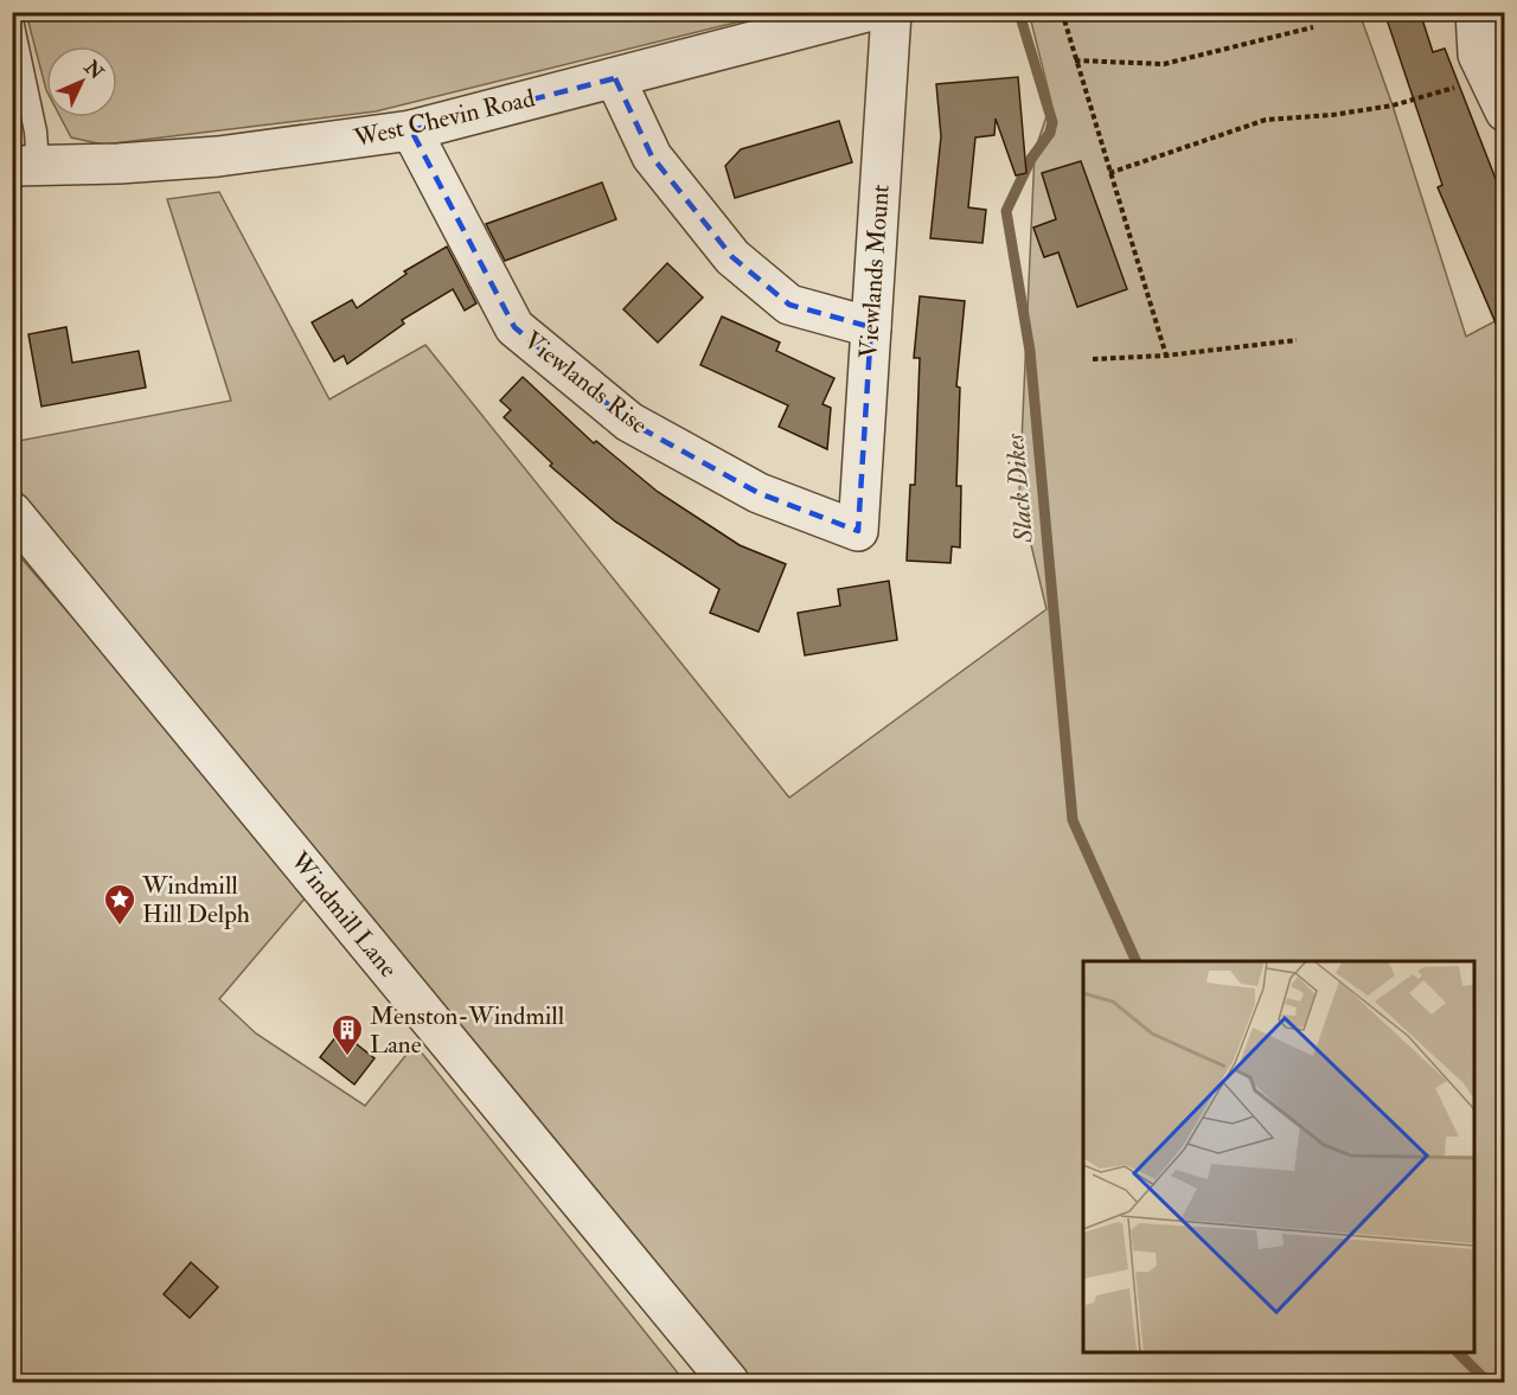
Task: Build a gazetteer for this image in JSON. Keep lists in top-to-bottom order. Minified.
{"streets":{"street":["West Chevin Road","Viewlands Mount","Viewlands Rise","Windmill Lane"]},"crossings":[["West Chevin Road","Viewlands Rise"],["Viewlands Mount","Viewlands Rise"]],"water":["Slack Dikes"],"places":{"place":["Windmill Hill Delph"],"building":["Menston-Windmill Lane"]},"north":"top right"}
